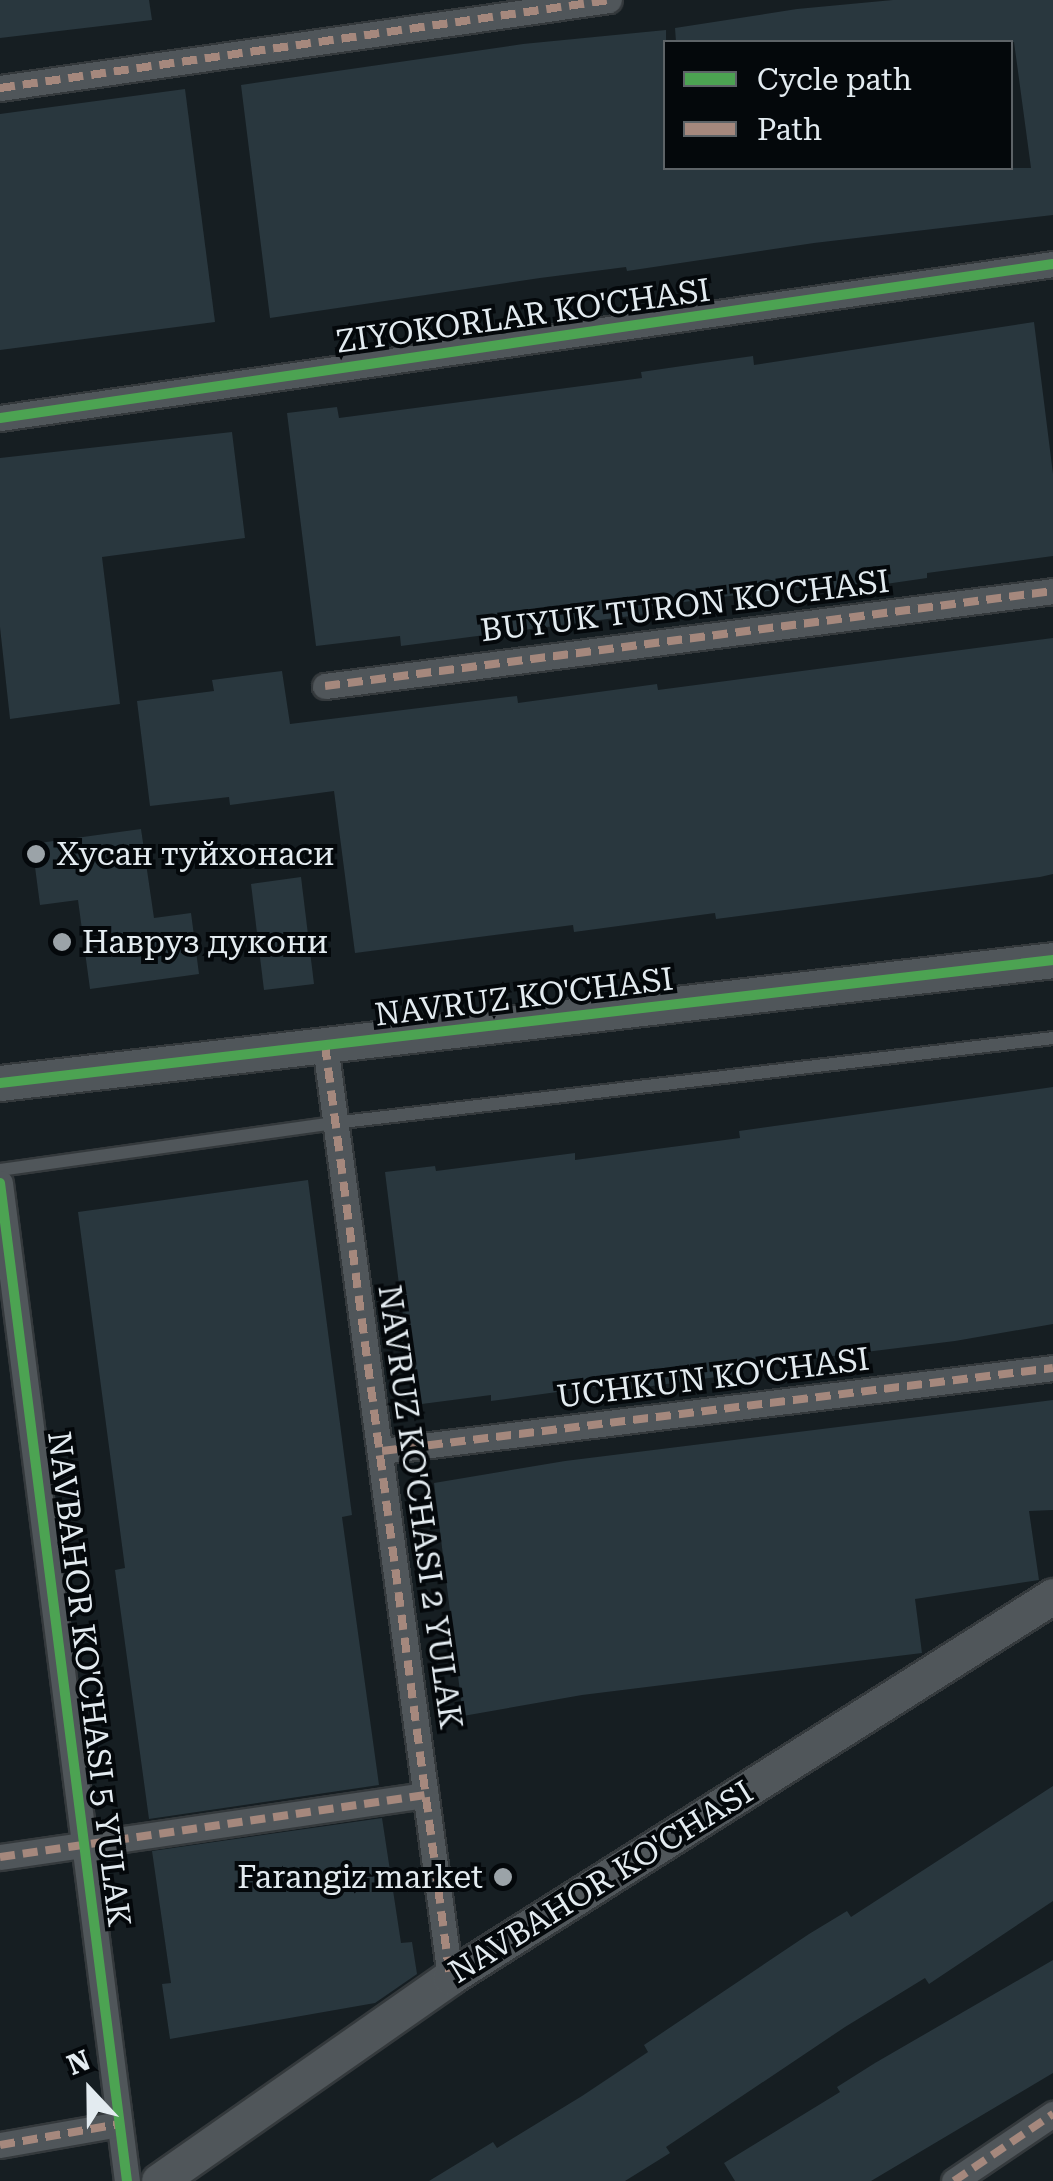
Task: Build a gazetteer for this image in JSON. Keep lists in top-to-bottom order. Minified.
{"streets":{"main road":["NAVRUZ KO'CHASI","NAVBAHOR KO'CHASI"],"street":["ZIYOKORLAR KO'CHASI","BUYUK TURON KO'CHASI","UCHKUN KO'CHASI","NAVRUZ KO'CHASI 2 YULAK","NAVBAHOR KO'CHASI 5 YULAK"]},"crossings":[["NAVRUZ KO'CHASI","NAVRUZ KO'CHASI 2 YULAK"],["UCHKUN KO'CHASI","NAVRUZ KO'CHASI 2 YULAK"],["NAVRUZ KO'CHASI 2 YULAK","NAVBAHOR KO'CHASI"]],"places":["Хусан туйхонаси","Навруз дукони","Farangiz market"],"legend":["Cycle path","Path"],"north":"top"}
